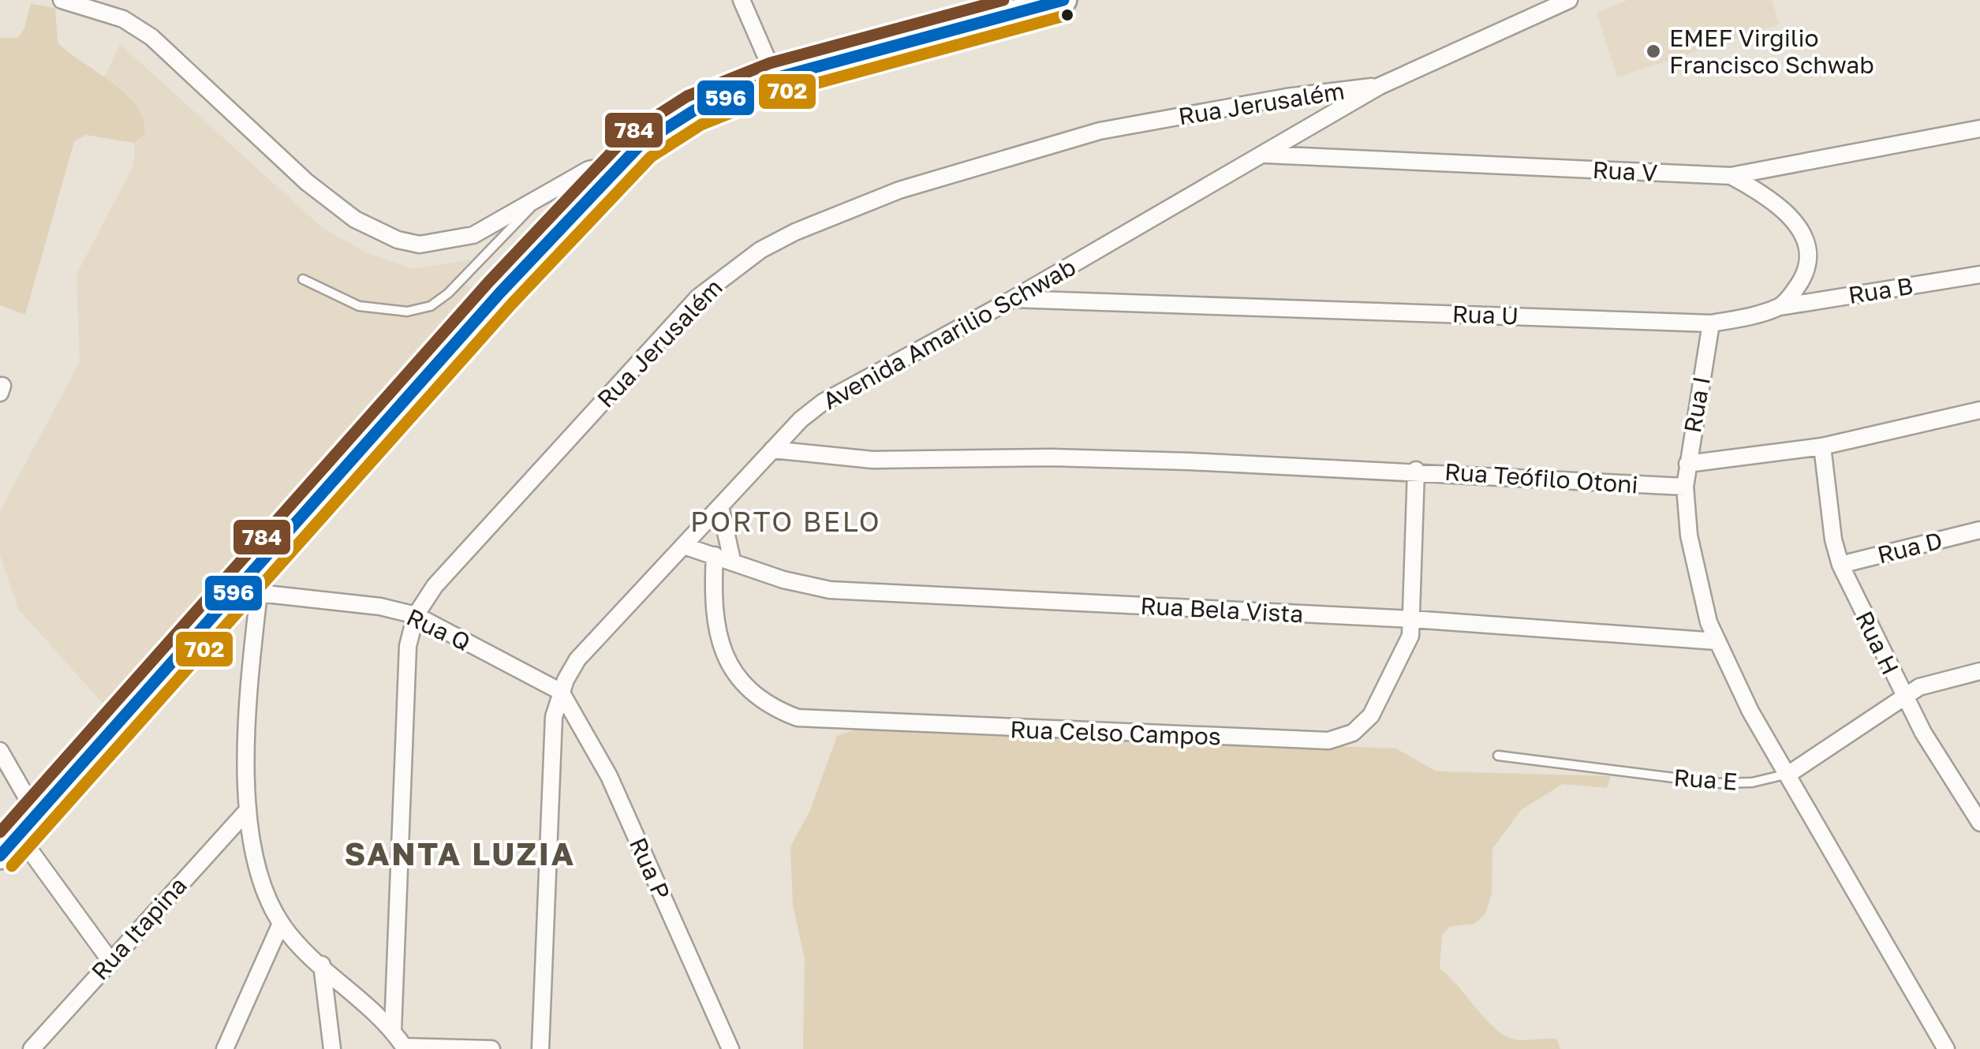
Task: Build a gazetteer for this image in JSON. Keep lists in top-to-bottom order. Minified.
{"streets":{"street":["Rua Jerusalém","Rua V","Rua B","Rua U","Avenida Amarilio Schwab","Rua I","Rua Teófilo Otoni","Rua D","Rua Bela Vista","Rua Q","Rua H","Rua Celso Campos","Rua E","Rua P","Rua Itapina"]},"crossings":[["Rua Jerusalém","Avenida Amarilio Schwab"],["Rua Jerusalém","Rua Q"],["Rua V","Avenida Amarilio Schwab"],["Rua B","Rua U"],["Rua U","Avenida Amarilio Schwab"],["Rua U","Rua I"],["Avenida Amarilio Schwab","Rua Teófilo Otoni"],["Avenida Amarilio Schwab","Rua Bela Vista"],["Avenida Amarilio Schwab","Rua Q"],["Avenida Amarilio Schwab","Rua P"],["Rua I","Rua Teófilo Otoni"],["Rua Teófilo Otoni","Rua Celso Campos"],["Rua D","Rua H"],["Rua Bela Vista","Rua Celso Campos"],["Rua Q","Rua P"],["Rua H","Rua E"]],"districts":["PORTO BELO","SANTA LUZIA"],"places":["EMEF Virgilio Francisco Schwab"],"lines":["transit line 596","transit line 784","transit line 702"]}
